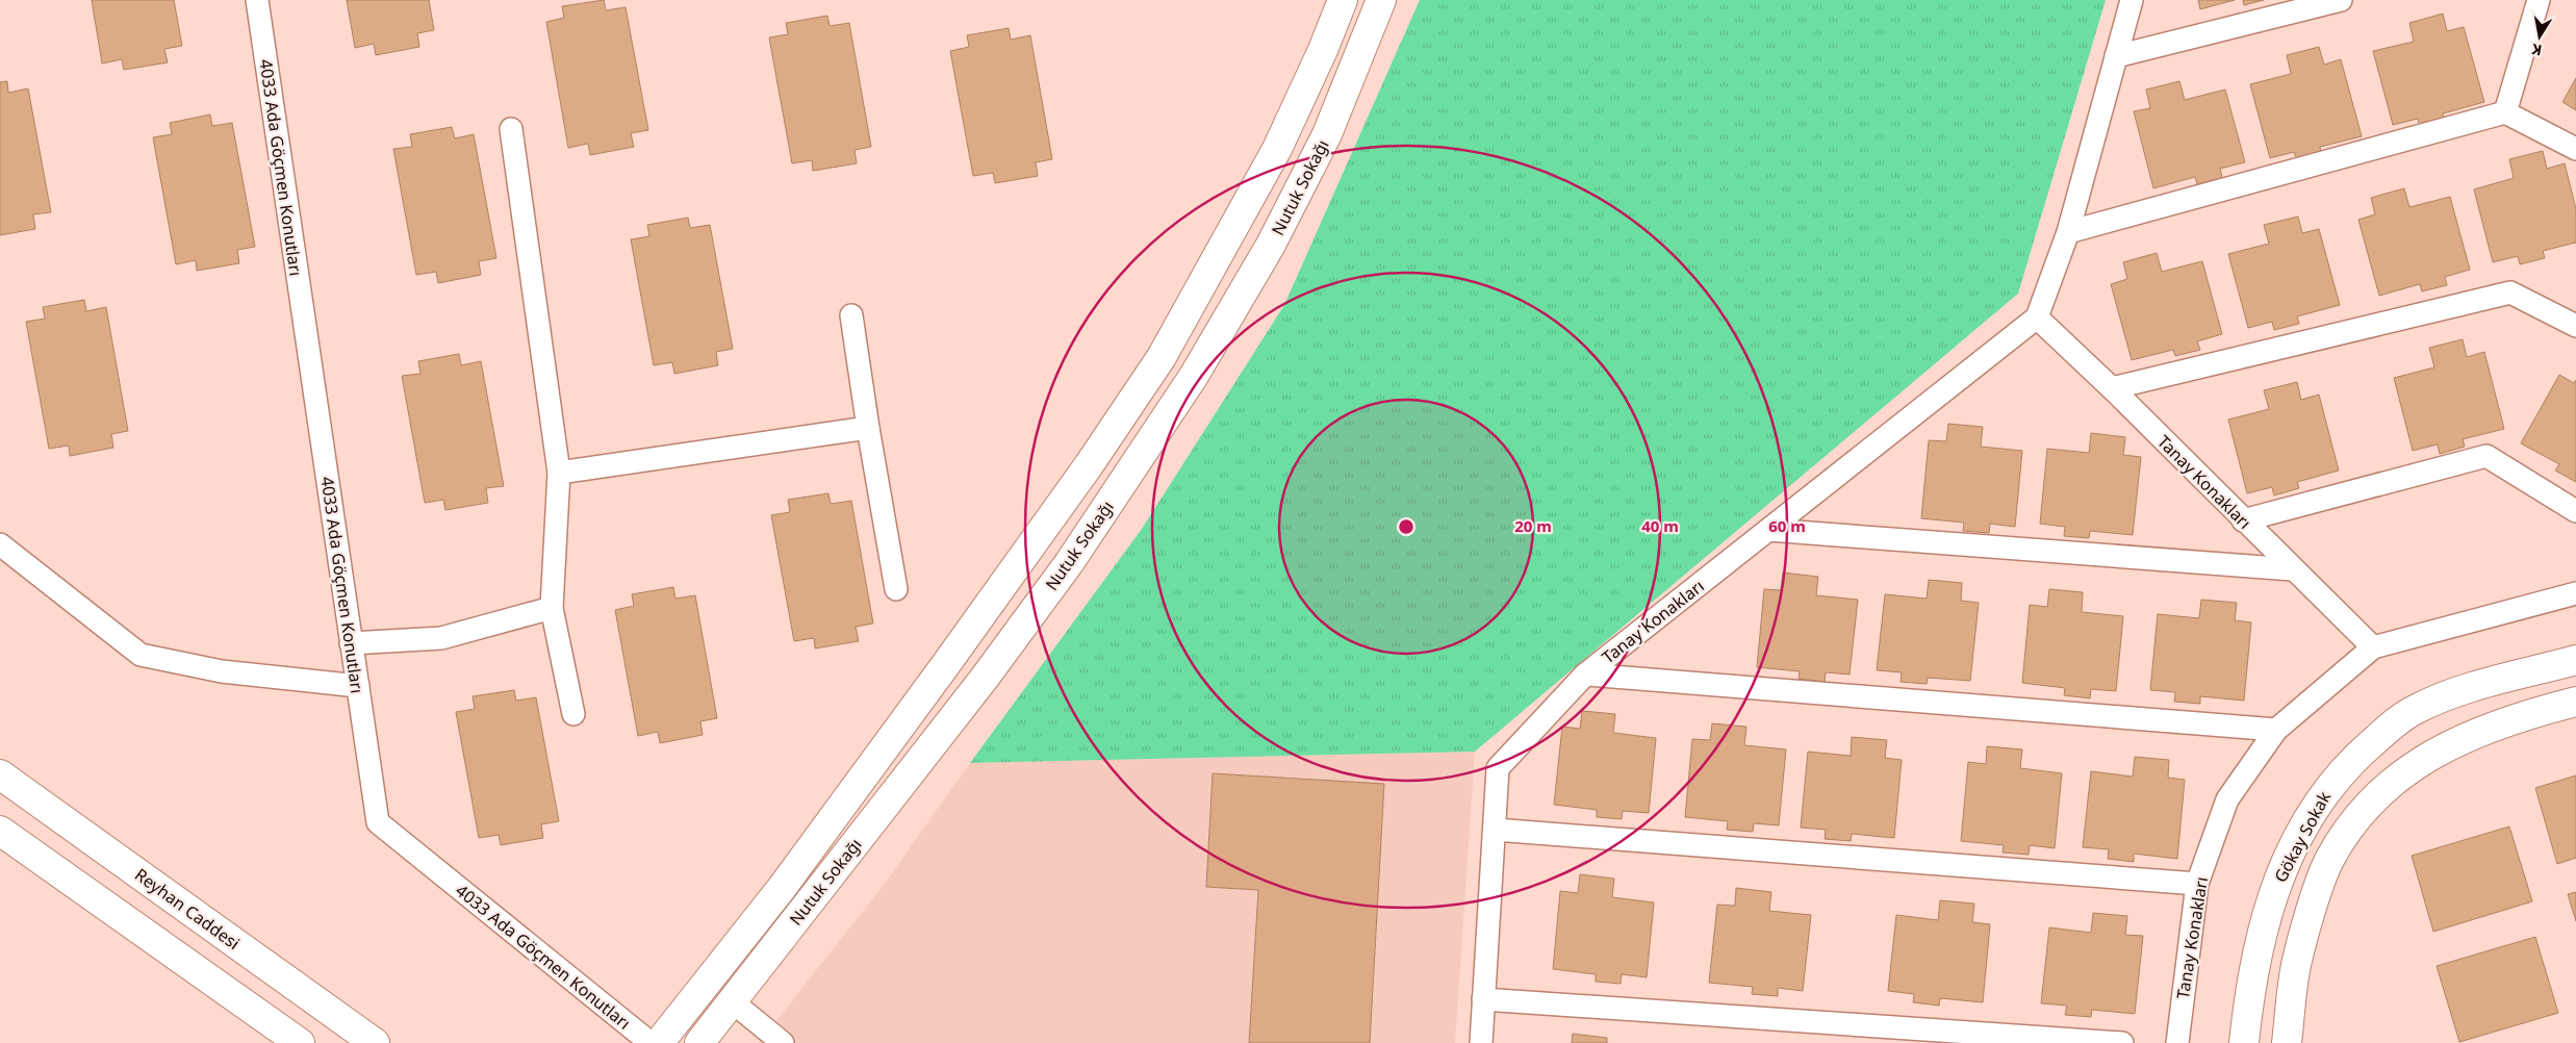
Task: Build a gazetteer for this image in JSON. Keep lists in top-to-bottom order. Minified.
{"streets":{"street":["Nutuk Sokağı","Gökay Sokak","Reyhan Caddesi"],"lane":["4033 Ada Göçmen Konutları","Tanay Konakları"]},"north":"bottom","rings":["20 m","40 m","60 m"]}
